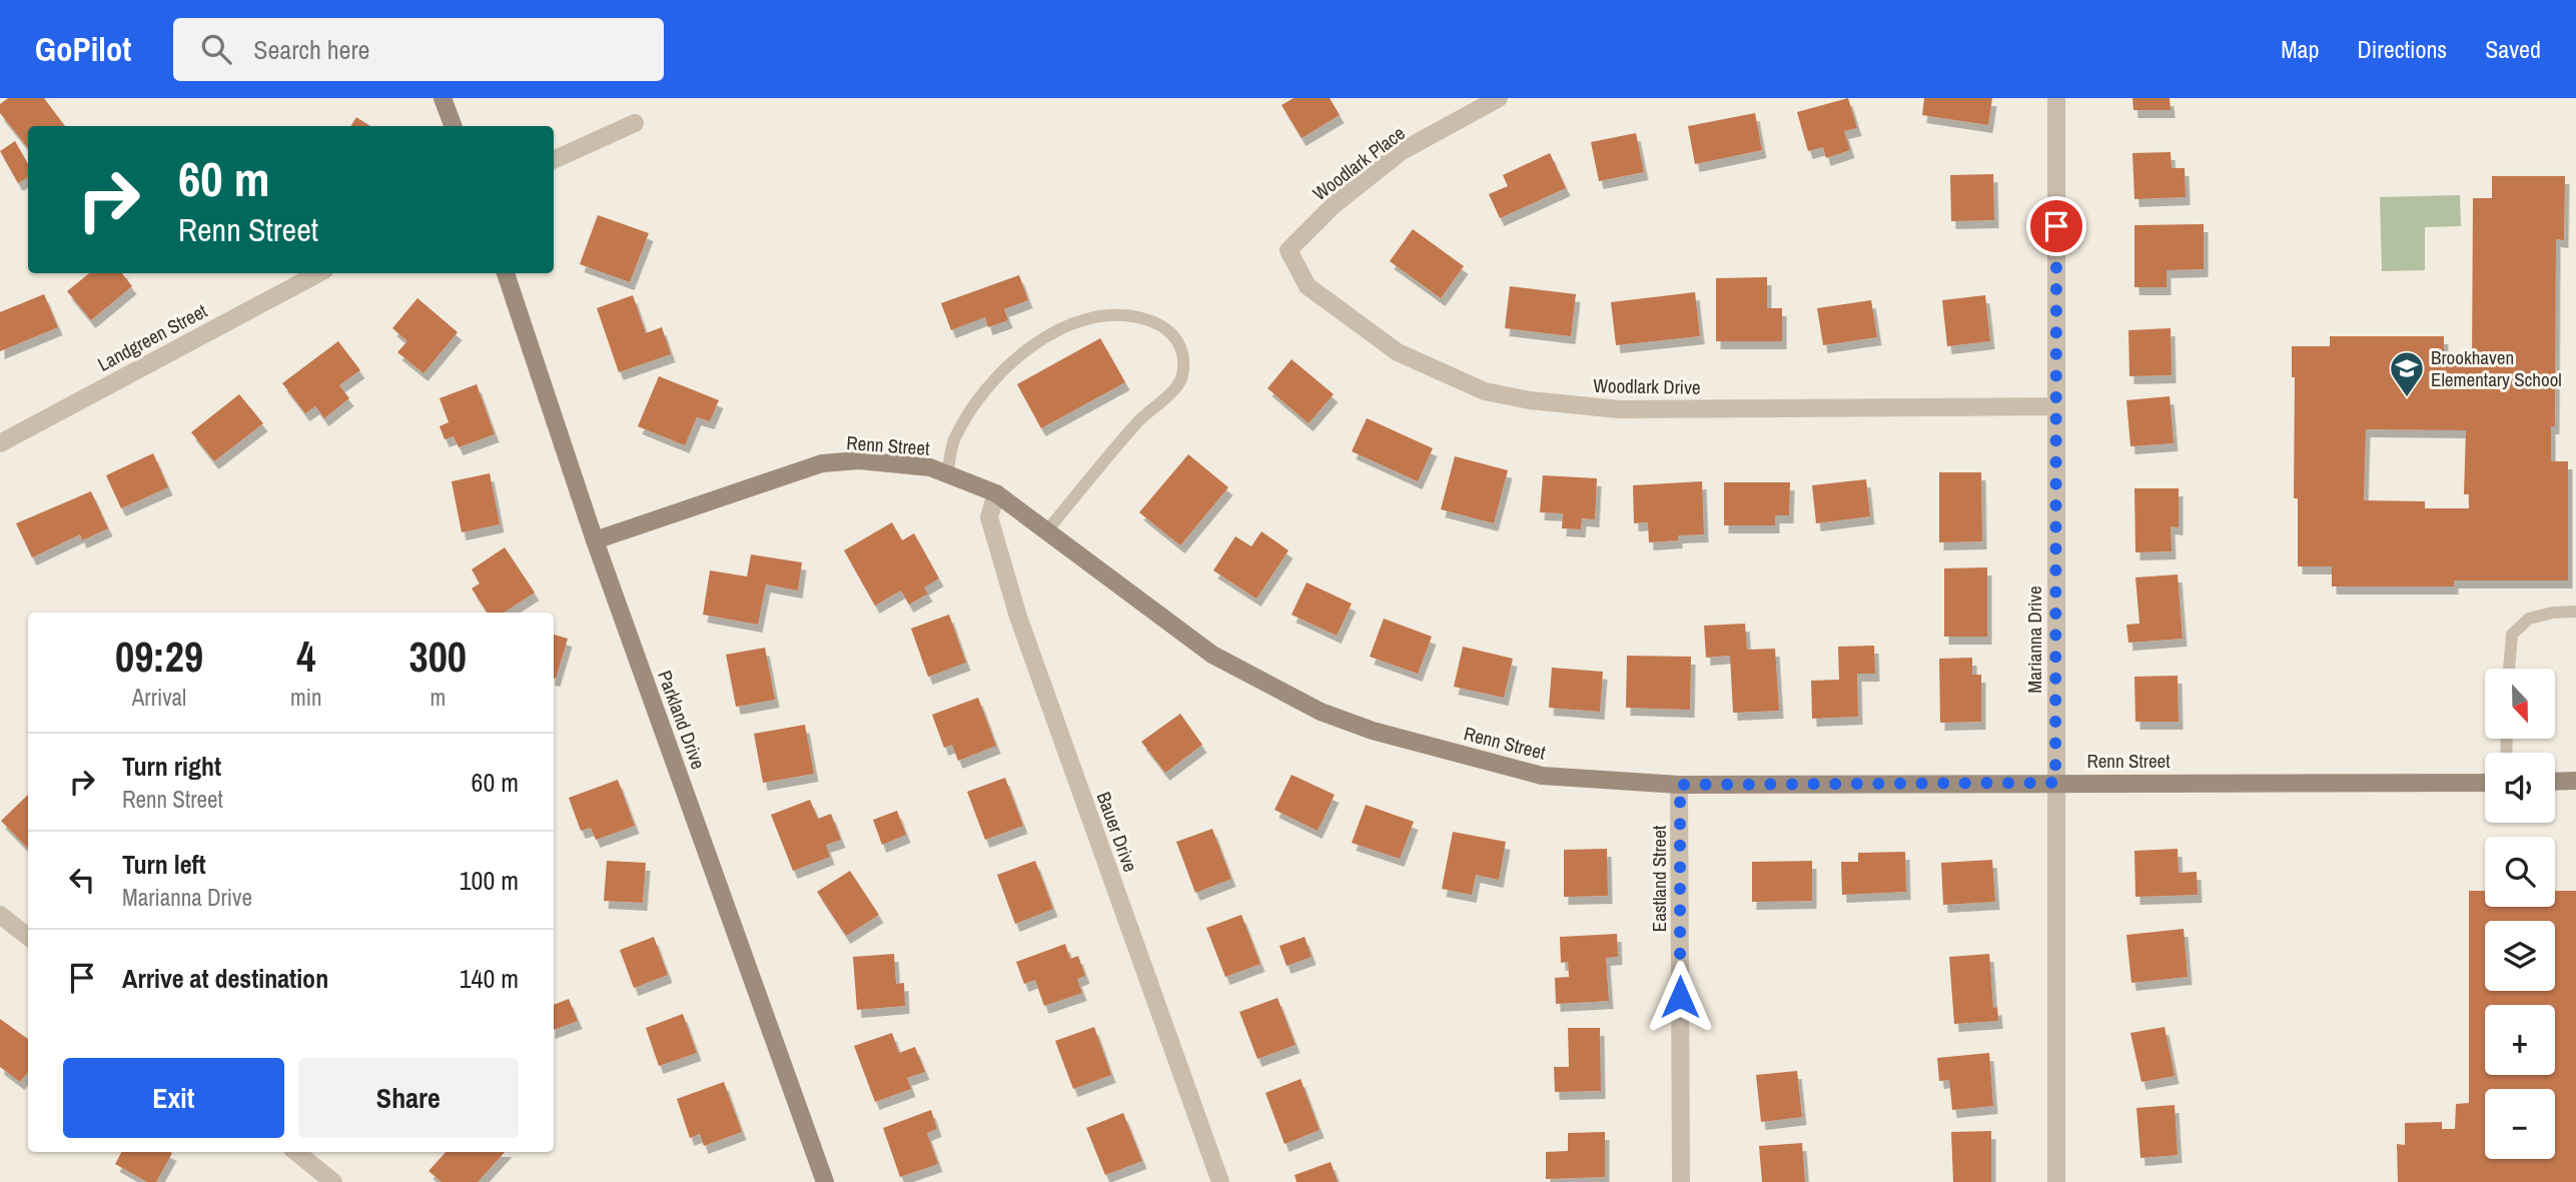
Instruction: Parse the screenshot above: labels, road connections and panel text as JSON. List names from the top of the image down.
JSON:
{
  "streets": {
    "street": [
      "Woodlark Place",
      "Landgreen Street",
      "Woodlark Drive",
      "Renn Street",
      "Marianna Drive",
      "Parkland Drive",
      "Bauer Drive",
      "Eastland Street"
    ]
  },
  "crossings": [
    ["Woodlark Place", "Woodlark Drive"],
    ["Woodlark Drive", "Marianna Drive"],
    ["Renn Street", "Marianna Drive"],
    ["Renn Street", "Parkland Drive"],
    ["Renn Street", "Bauer Drive"],
    ["Renn Street", "Eastland Street"]
  ],
  "places": {
    "school or university": ["Brookhaven Elementary School"]
  },
  "north": "bottom",
  "page": {
    "header": "GoPilot",
    "search": "Search here",
    "nav": ["Map", "Directions", "Saved"],
    "turn": ["60 m", "Renn Street"],
    "eta": [
      "09:29",
      "Arrival",
      "4",
      "min",
      "300",
      "m"
    ],
    "map_buttons": ["+", "−"],
    "list": [
      {
        "name": "Turn right",
        "note": "Renn Street",
        "value": "60 m"
      },
      {
        "name": "Turn left",
        "note": "Marianna Drive",
        "value": "100 m"
      },
      {
        "name": "Arrive at destination",
        "value": "140 m"
      }
    ],
    "buttons": ["Exit", "Share"]
  }
}
